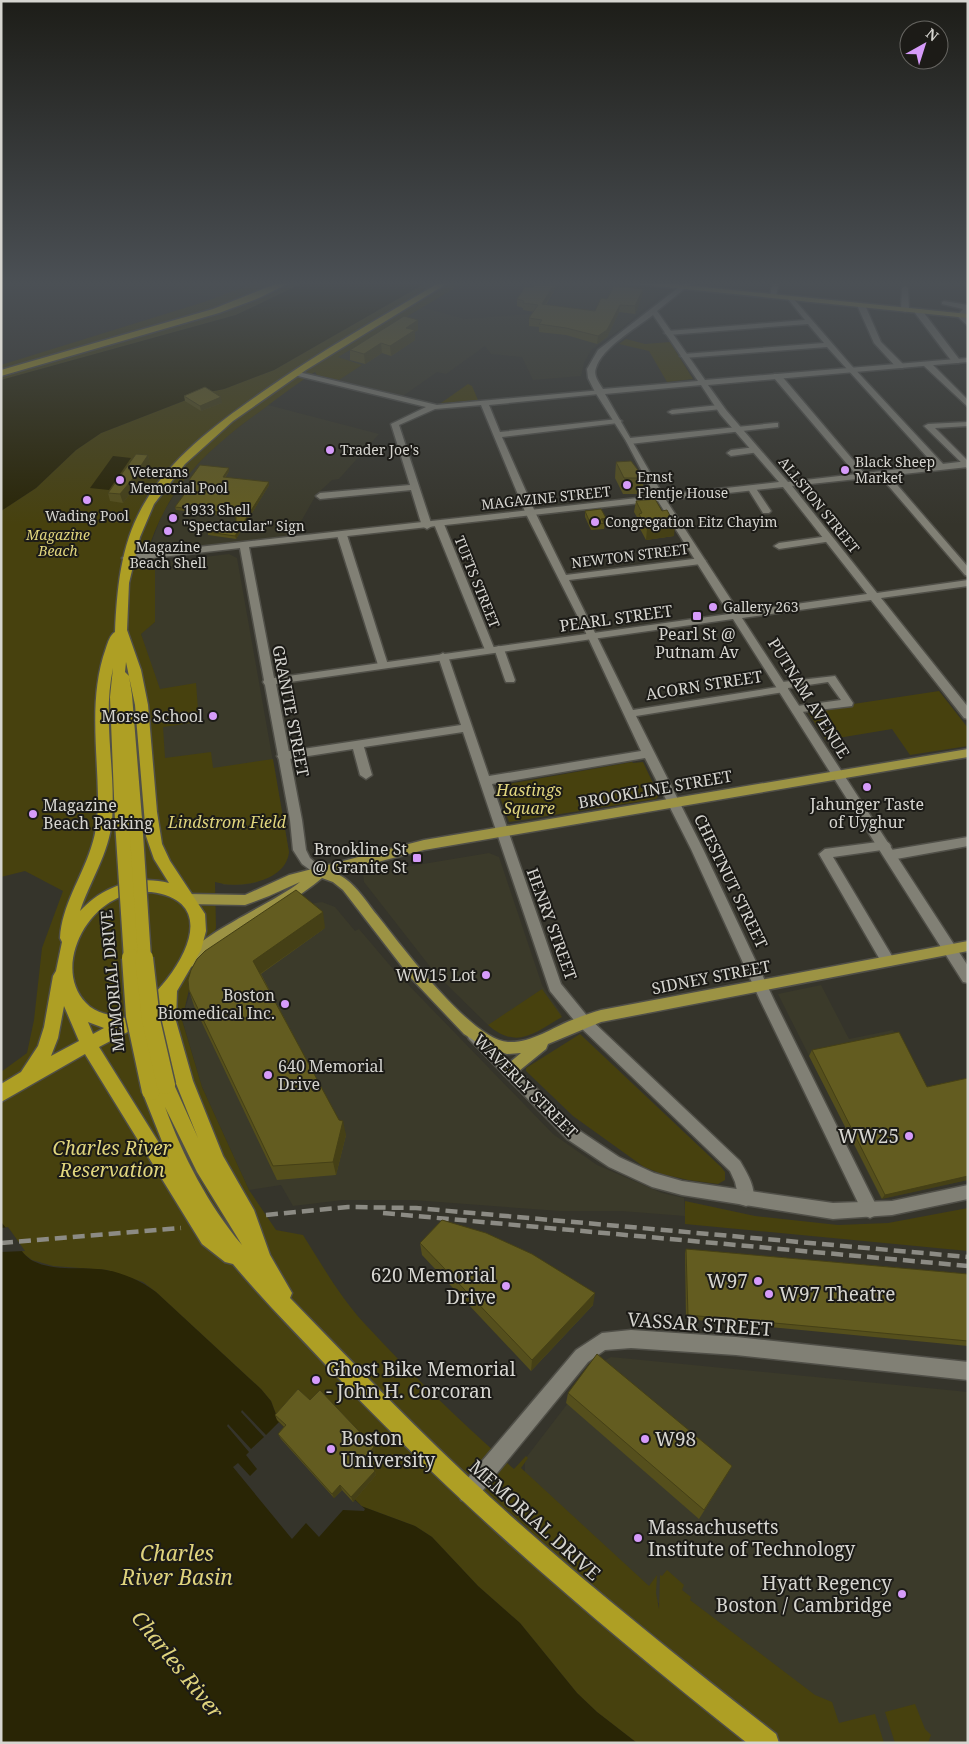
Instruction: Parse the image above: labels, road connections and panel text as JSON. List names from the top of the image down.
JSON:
{
  "streets": {
    "highway": ["MEMORIAL DRIVE"],
    "main road": ["BROOKLINE STREET", "SIDNEY STREET", "WAVERLY STREET"],
    "street": [
      "MAGAZINE STREET",
      "ALLSTON STREET",
      "NEWTON STREET",
      "TUFTS STREET",
      "PEARL STREET",
      "ACORN STREET",
      "PUTNAM AVENUE",
      "GRANITE STREET",
      "CHESTNUT STREET",
      "HENRY STREET",
      "VASSAR STREET"
    ]
  },
  "crossings": [
    ["MAGAZINE STREET", "ALLSTON STREET"],
    ["MAGAZINE STREET", "TUFTS STREET"],
    ["MAGAZINE STREET", "PUTNAM AVENUE"],
    ["MAGAZINE STREET", "GRANITE STREET"],
    ["MAGAZINE STREET", "CHESTNUT STREET"],
    ["MAGAZINE STREET", "MEMORIAL DRIVE"],
    ["ALLSTON STREET", "PEARL STREET"],
    ["NEWTON STREET", "PUTNAM AVENUE"],
    ["NEWTON STREET", "CHESTNUT STREET"],
    ["TUFTS STREET", "PEARL STREET"],
    ["PEARL STREET", "PUTNAM AVENUE"],
    ["PEARL STREET", "GRANITE STREET"],
    ["PEARL STREET", "CHESTNUT STREET"],
    ["PEARL STREET", "HENRY STREET"],
    ["ACORN STREET", "PUTNAM AVENUE"],
    ["ACORN STREET", "CHESTNUT STREET"],
    ["PUTNAM AVENUE", "BROOKLINE STREET"],
    ["PUTNAM AVENUE", "SIDNEY STREET"],
    ["GRANITE STREET", "BROOKLINE STREET"],
    ["GRANITE STREET", "WAVERLY STREET"],
    ["BROOKLINE STREET", "CHESTNUT STREET"],
    ["BROOKLINE STREET", "HENRY STREET"],
    ["BROOKLINE STREET", "WAVERLY STREET"],
    ["CHESTNUT STREET", "SIDNEY STREET"],
    ["CHESTNUT STREET", "WAVERLY STREET"],
    ["HENRY STREET", "SIDNEY STREET"],
    ["HENRY STREET", "WAVERLY STREET"],
    ["SIDNEY STREET", "WAVERLY STREET"],
    ["MEMORIAL DRIVE", "VASSAR STREET"]
  ],
  "water": ["Charles River Basin", "Charles River"],
  "parks": [
    "Magazine Beach",
    "Hastings Square",
    "Lindstrom Field",
    "Charles River Reservation"
  ],
  "places": {
    "other": [
      "Trader Joe's",
      "Black Sheep Market",
      "Veterans Memorial Pool",
      "Ernst Flentje House",
      "Wading Pool",
      "1933 Shell \"Spectacular\" Sign",
      "Congregation Eitz Chayim",
      "Magazine Beach Shell",
      "Gallery 263",
      "Morse School",
      "Jahunger Taste of Uyghur",
      "Magazine Beach Parking",
      "WW15 Lot",
      "Boston Biomedical Inc.",
      "640 Memorial Drive",
      "WW25",
      "W97",
      "620 Memorial Drive",
      "W97 Theatre",
      "Ghost Bike Memorial - John H. Corcoran",
      "W98",
      "Boston University",
      "Massachusetts Institute of Technology",
      "Hyatt Regency Boston / Cambridge"
    ],
    "transit": ["Pearl St @ Putnam Av", "Brookline St @ Granite St"]
  },
  "north": "top right"
}
